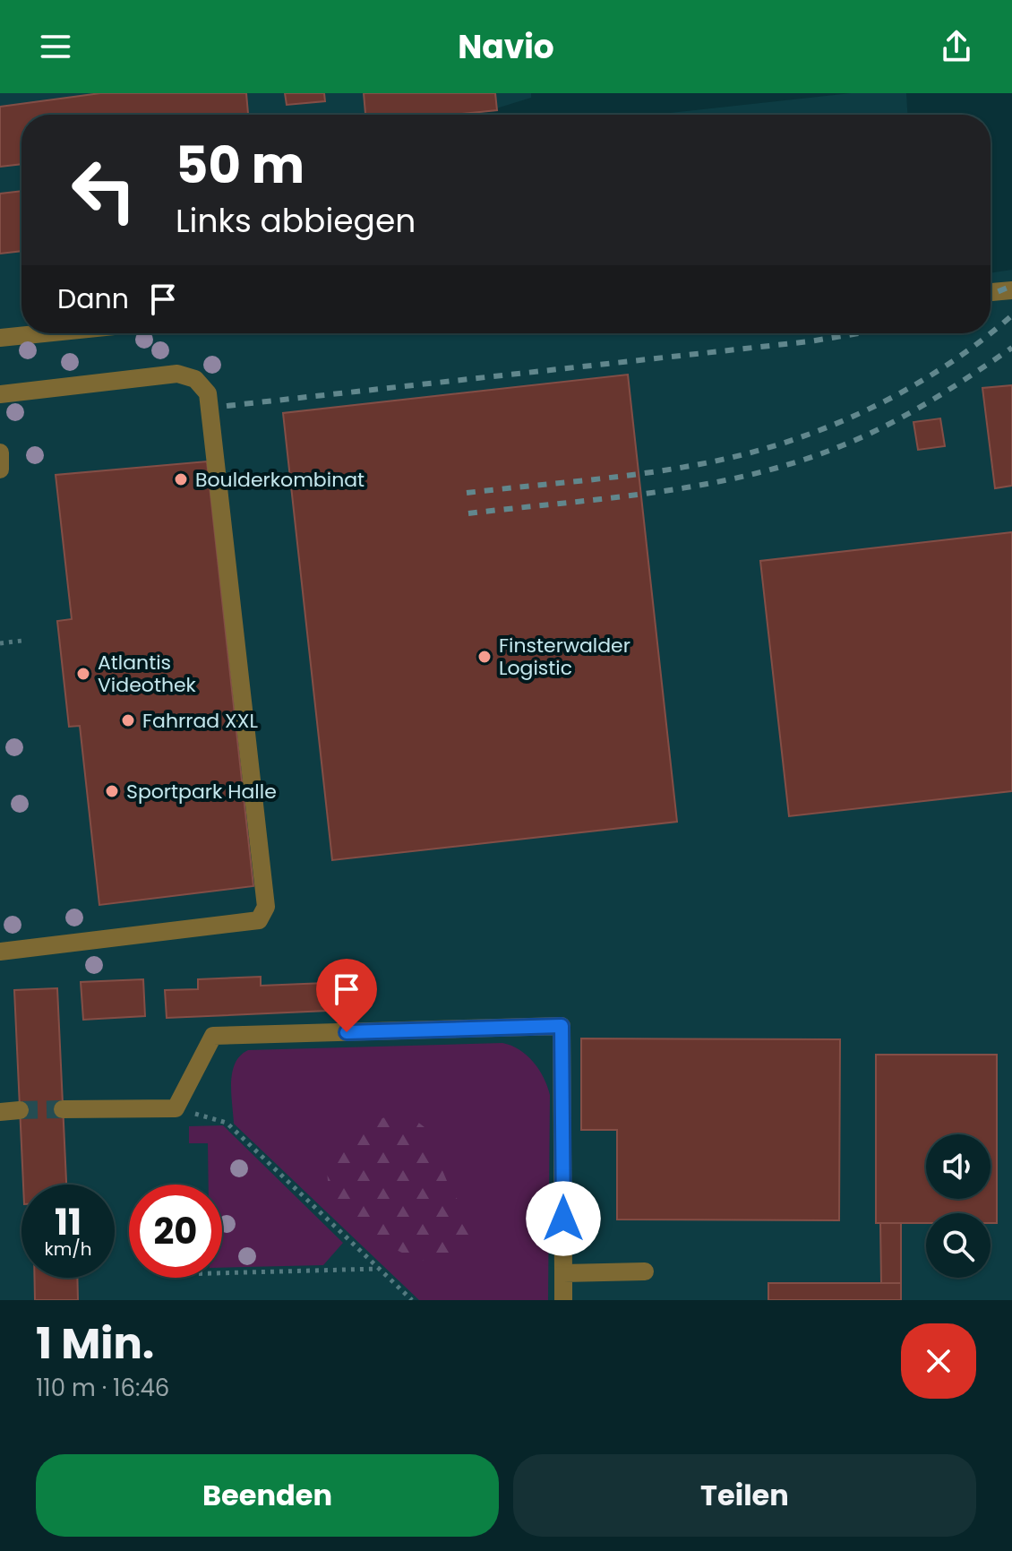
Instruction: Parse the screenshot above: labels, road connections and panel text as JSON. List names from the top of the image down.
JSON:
{
  "places": [
    "Boulderkombinat",
    "Finsterwalder Logistic",
    "Atlantis Videothek",
    "Fahrrad XXL",
    "Sportpark Halle"
  ],
  "page": {
    "header": "Navio",
    "turn": ["50 m", "Links abbiegen"],
    "then": "Dann",
    "speed": "11 km/h",
    "limit": "20",
    "heading": ["1 Min.", "110 m · 16:46"],
    "buttons": ["Beenden", "Teilen"]
  }
}
